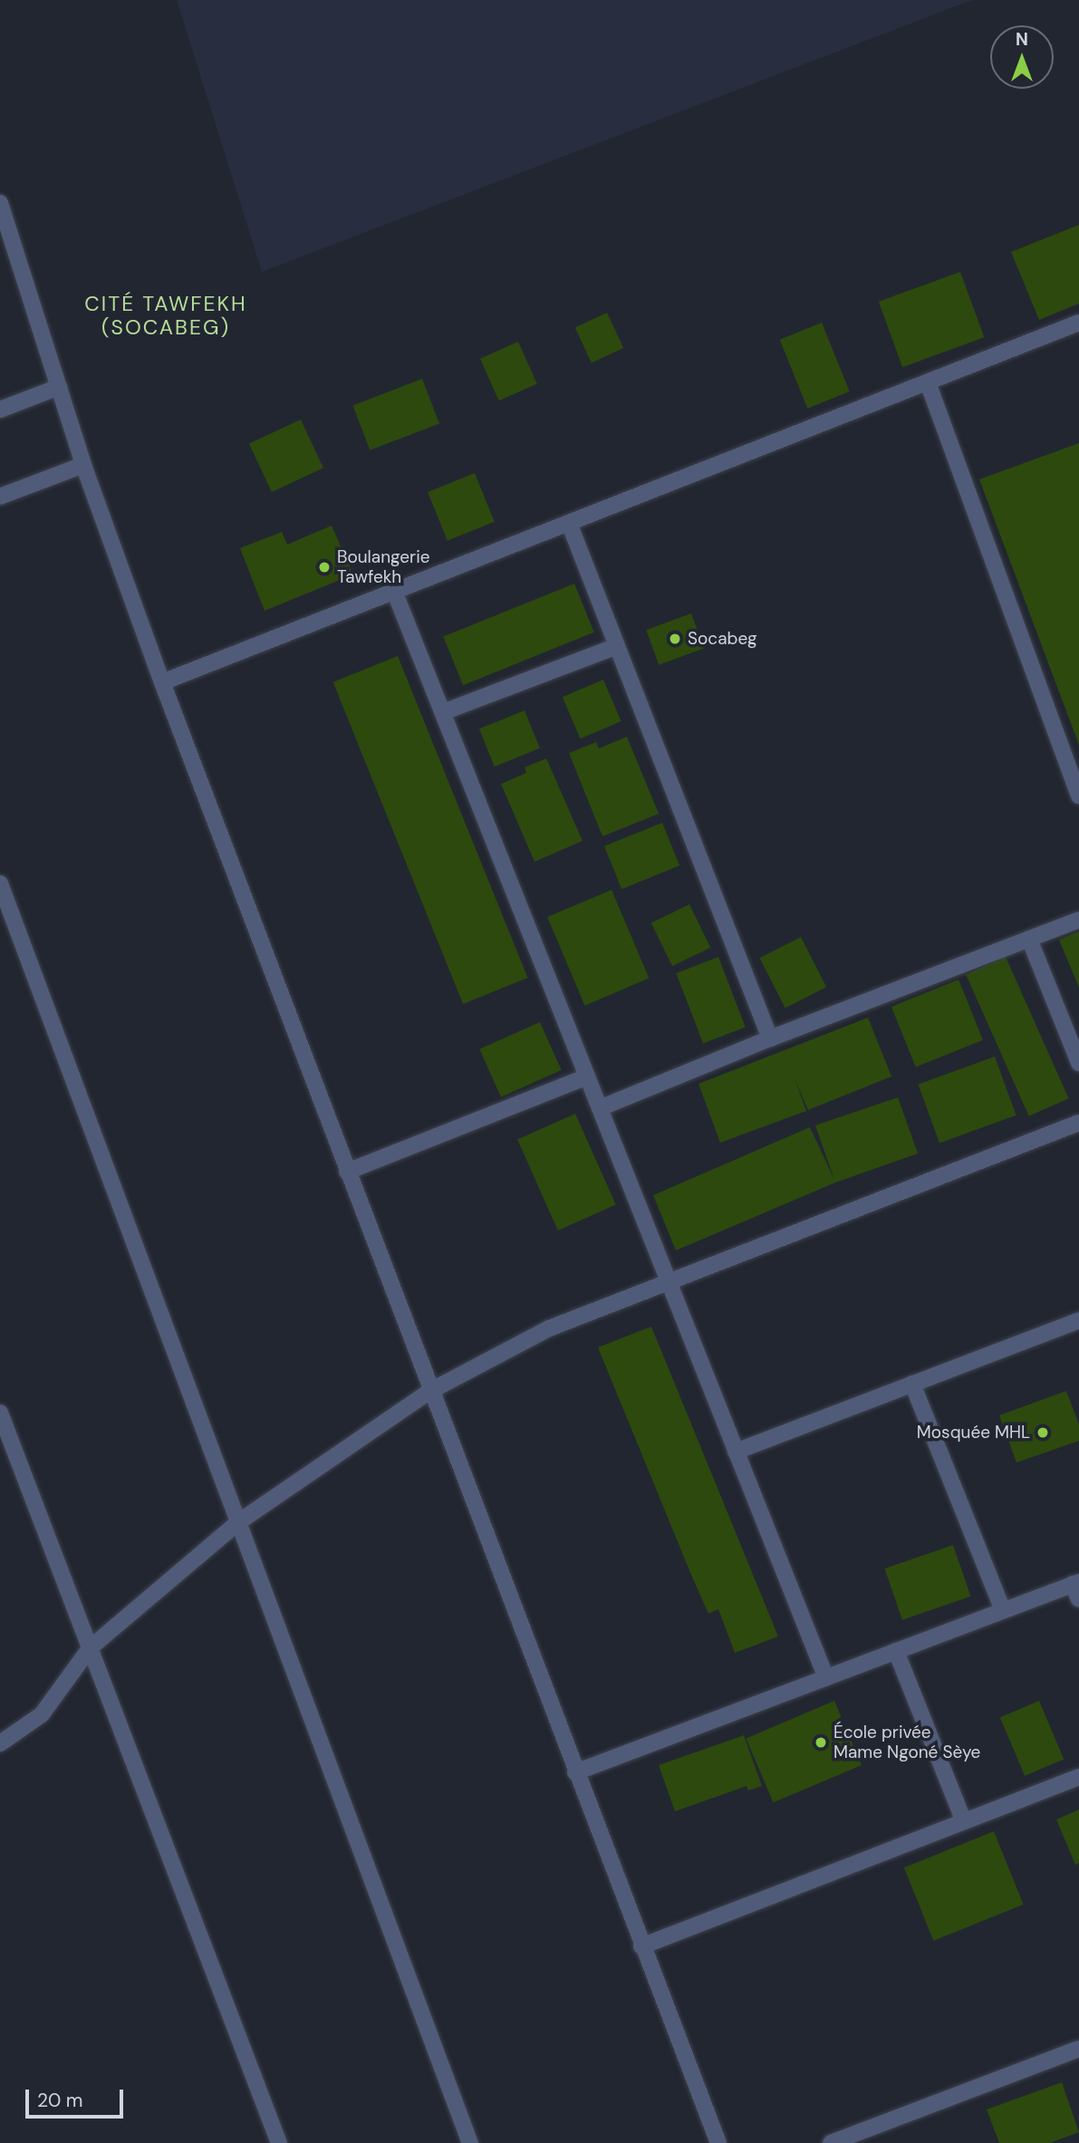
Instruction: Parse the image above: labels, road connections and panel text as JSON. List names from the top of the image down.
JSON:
{
  "districts": ["CITÉ TAWFEKH (SOCABEG)"],
  "places": [
    "Boulangerie Tawfekh",
    "Socabeg",
    "Mosquée MHL",
    "École privée Mame Ngoné Sèye"
  ],
  "scale_bar": "20 m",
  "north": "top"
}
